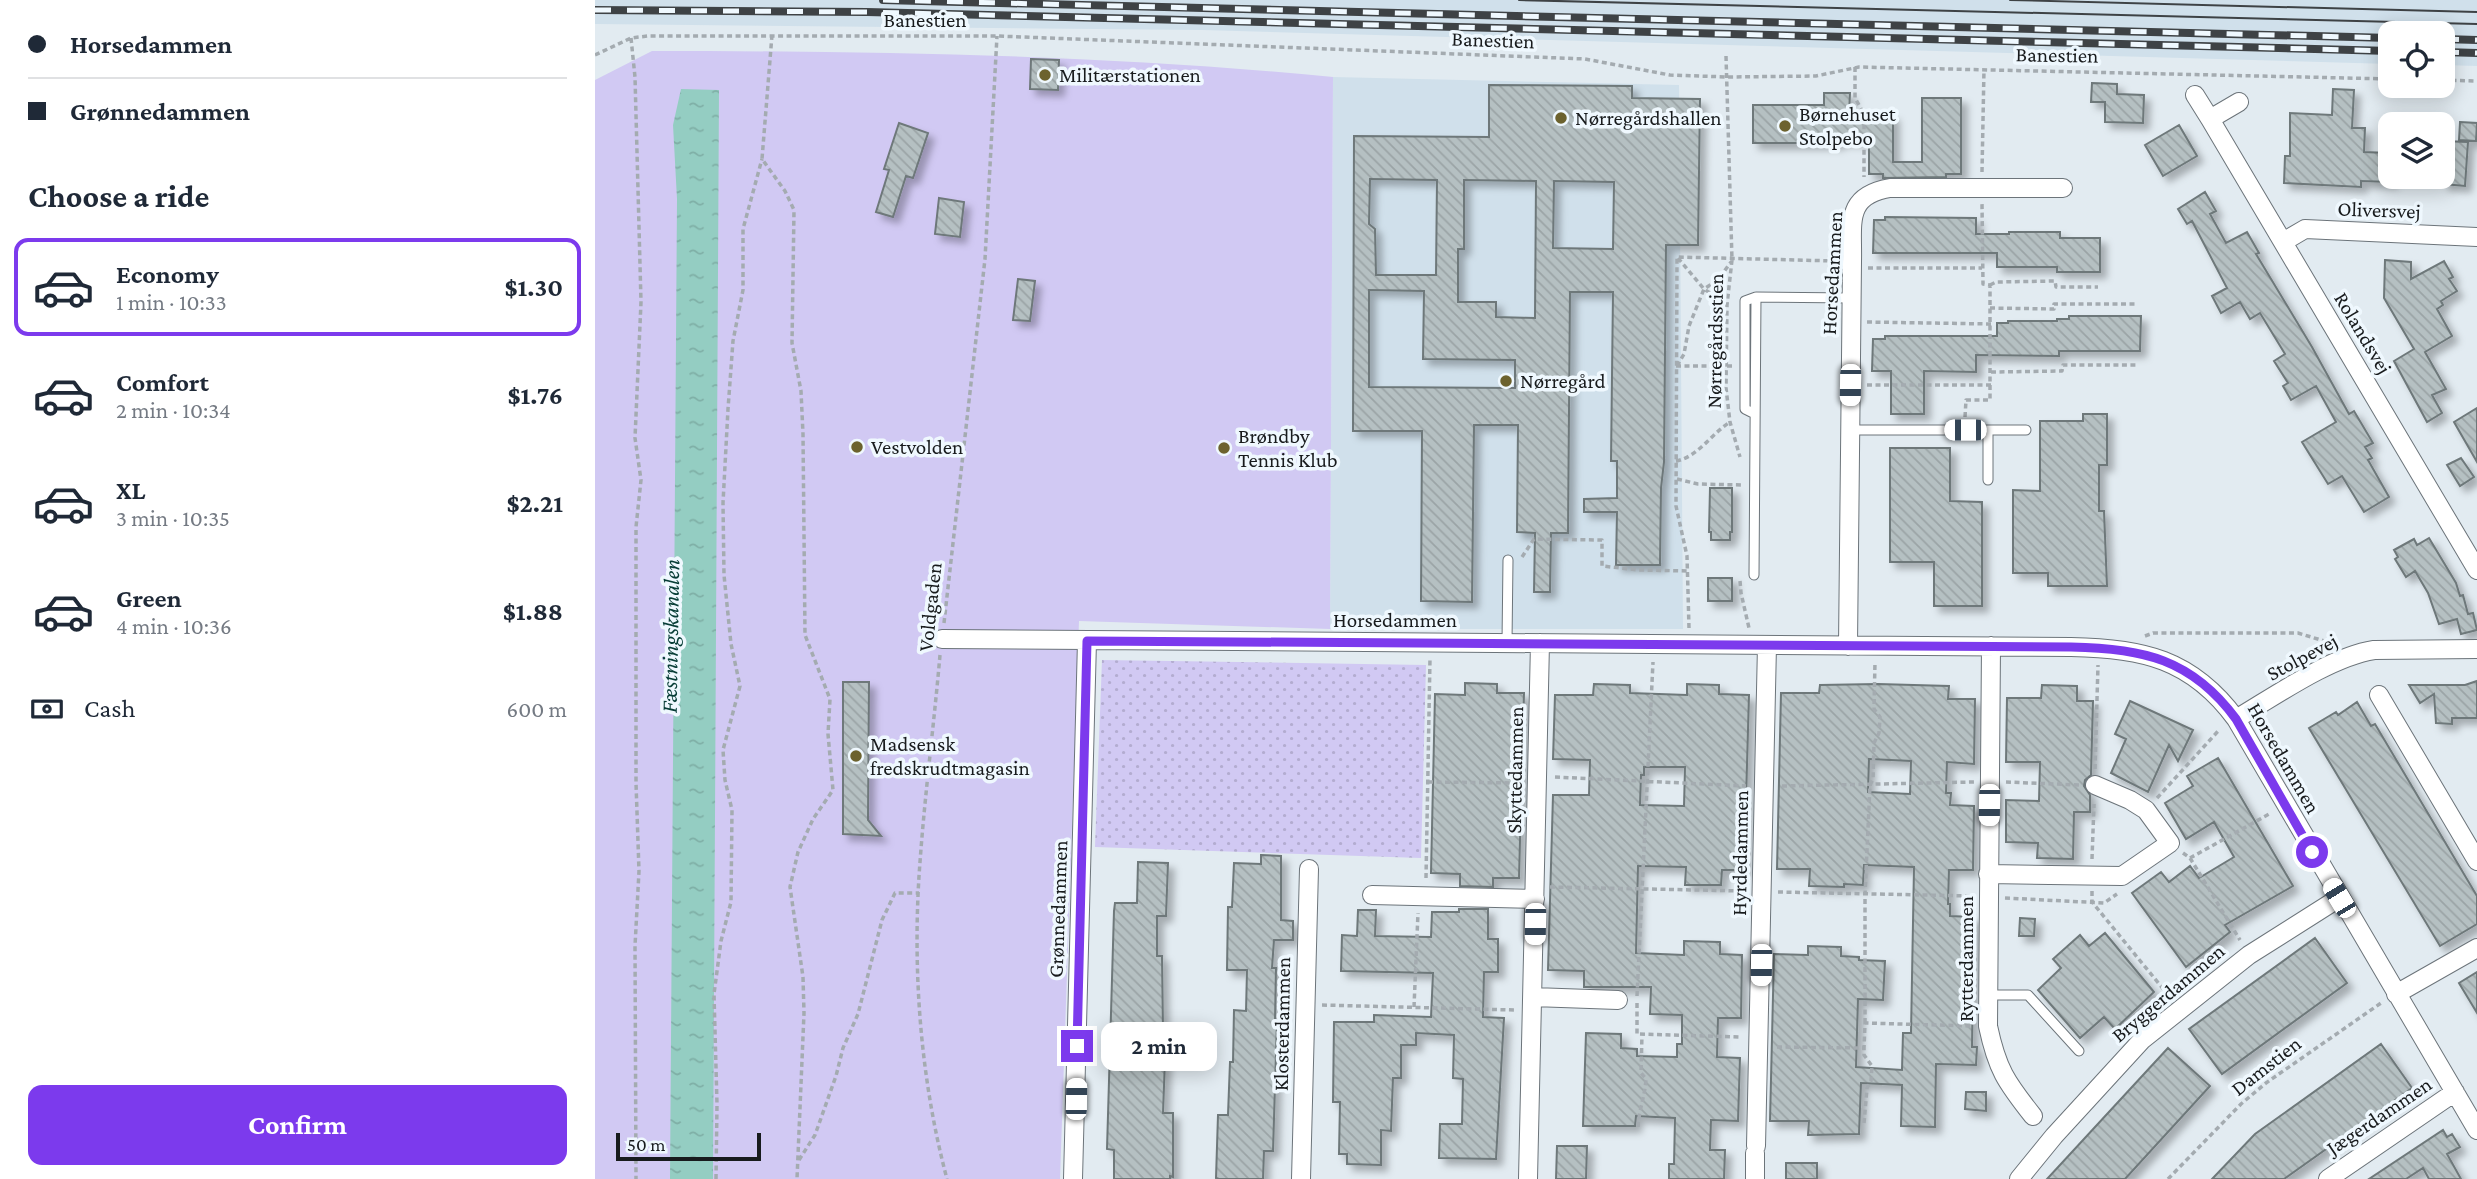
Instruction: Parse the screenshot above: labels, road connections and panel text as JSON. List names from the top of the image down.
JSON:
{
  "streets": {
    "street": [
      "Oliversvej",
      "Horsedammen",
      "Rolandsvej",
      "Stolpevej",
      "Skyttedammen",
      "Hyrdedammen",
      "Grønnedammen",
      "Rytterdammen",
      "Bryggerdammen",
      "Klosterdammen",
      "Jægerdammen"
    ],
    "path": [
      "Banestien",
      "Nørregårdsstien",
      "Voldgaden",
      "Damstien"
    ]
  },
  "crossings": [
    ["Banestien", "Nørregårdsstien"],
    ["Banestien", "Voldgaden"],
    ["Oliversvej", "Rolandsvej"],
    ["Horsedammen", "Voldgaden"],
    ["Horsedammen", "Stolpevej"],
    ["Horsedammen", "Skyttedammen"],
    ["Horsedammen", "Hyrdedammen"],
    ["Horsedammen", "Grønnedammen"],
    ["Horsedammen", "Rytterdammen"],
    ["Horsedammen", "Bryggerdammen"],
    ["Horsedammen", "Damstien"],
    ["Horsedammen", "Jægerdammen"]
  ],
  "water": ["Fæstningskanalen"],
  "places": [
    "Militærstationen",
    "Nørregårdshallen",
    "Børnehuset Stolpebo",
    "Nørregård",
    "Vestvolden",
    "Brøndby Tennis Klub",
    "Madsensk fredskrudtmagasin"
  ],
  "scale_bar": "50 m",
  "page": {
    "banner": ["Horsedammen", "Grønnedammen"],
    "heading": "Choose a ride",
    "list": [
      {
        "name": "Economy",
        "note": "1 min · 10:33",
        "value": "$1.30"
      },
      {
        "name": "Comfort",
        "note": "2 min · 10:34",
        "value": "$1.76"
      },
      {
        "name": "XL",
        "note": "3 min · 10:35",
        "value": "$2.21"
      },
      {
        "name": "Green",
        "note": "4 min · 10:36",
        "value": "$1.88"
      }
    ],
    "pay": ["Cash", "600 m"],
    "bubble": "2 min",
    "buttons": "Confirm",
    "scale": "50 m"
  }
}
